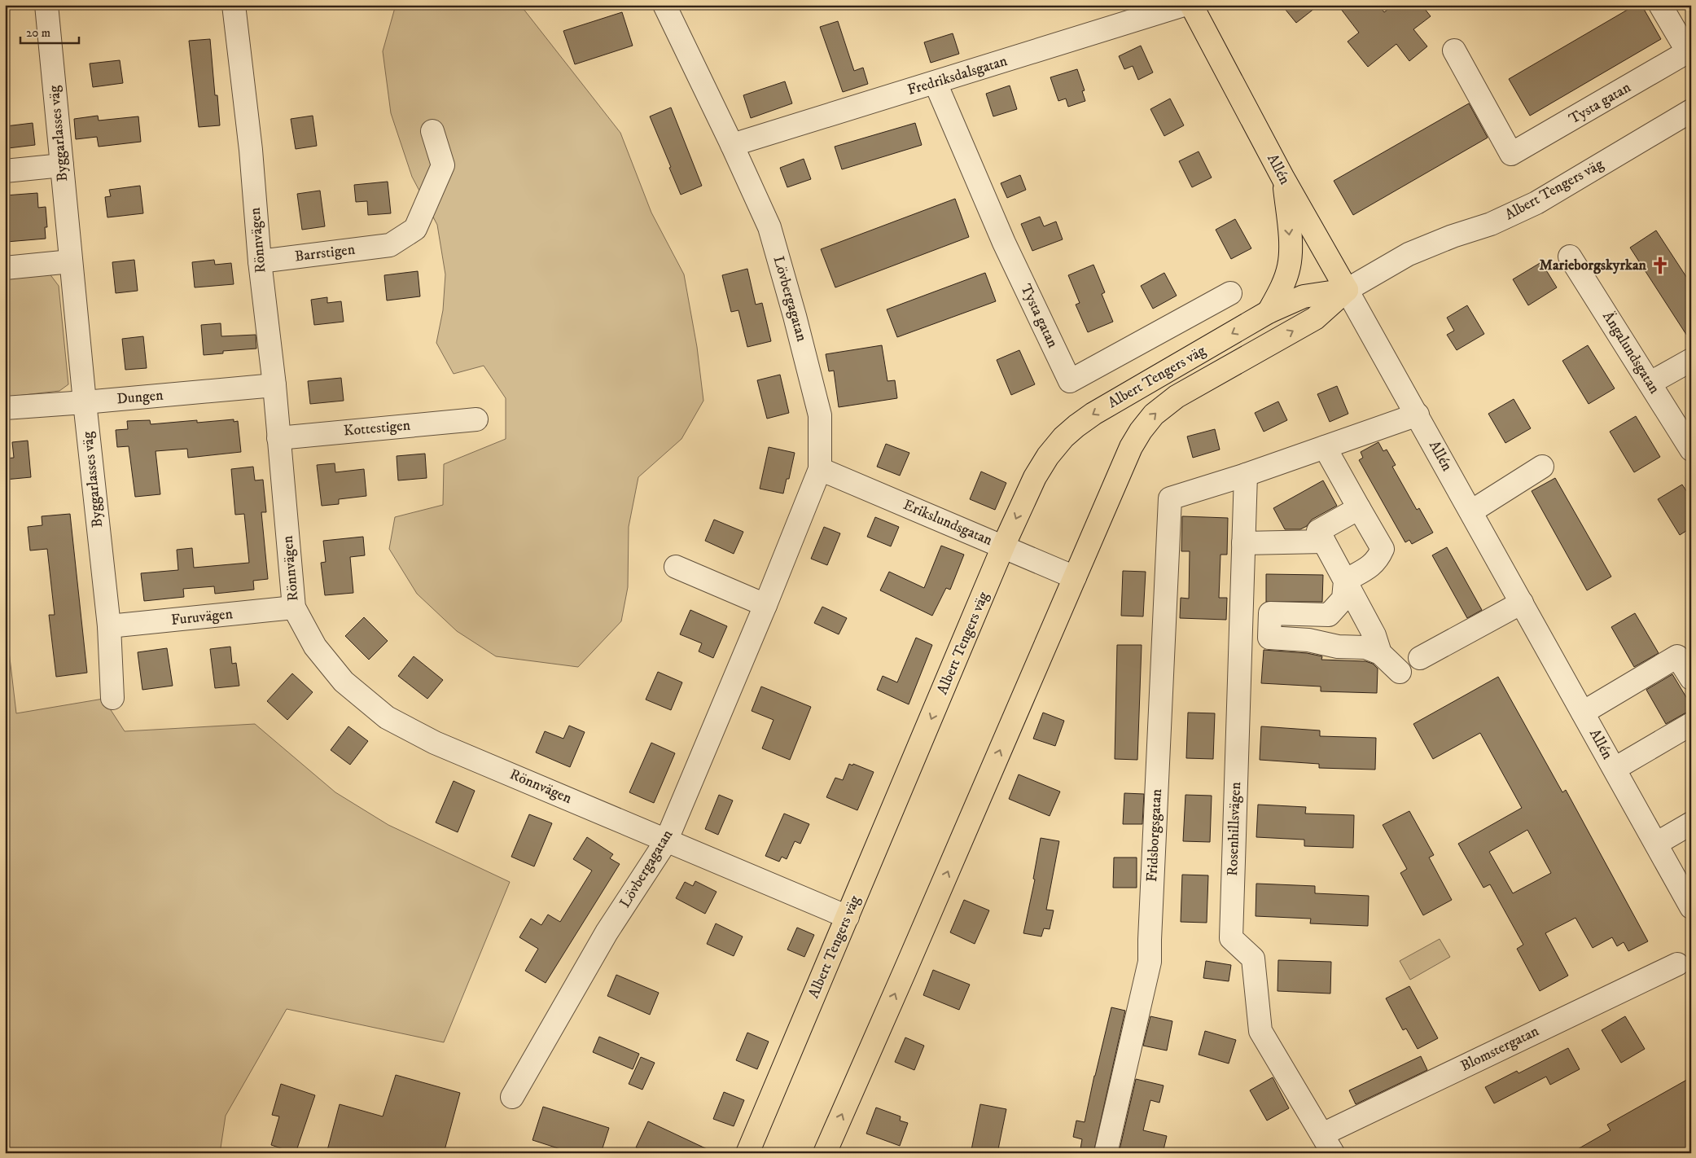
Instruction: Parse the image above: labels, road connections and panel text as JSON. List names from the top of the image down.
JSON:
{
  "streets": {
    "main road": ["Allén", "Albert Tengers väg"],
    "street": [
      "Fredriksdalsgatan",
      "Tysta gatan",
      "Byggarlasses väg",
      "Rönnvägen",
      "Barrstigen",
      "Lövbergagatan",
      "Ängalundsgatan",
      "Dungen",
      "Kottestigen",
      "Erikslundsgatan",
      "Furuvägen",
      "Rosenhillsvägen",
      "Fridsborgsgatan",
      "Blomstergatan"
    ]
  },
  "crossings": [
    ["Fredriksdalsgatan", "Tysta gatan"],
    ["Fredriksdalsgatan", "Lövbergagatan"],
    ["Byggarlasses väg", "Dungen"],
    ["Byggarlasses väg", "Furuvägen"],
    ["Allén", "Albert Tengers väg"],
    ["Albert Tengers väg", "Rönnvägen"],
    ["Albert Tengers väg", "Erikslundsgatan"],
    ["Rönnvägen", "Barrstigen"],
    ["Rönnvägen", "Lövbergagatan"],
    ["Rönnvägen", "Dungen"],
    ["Rönnvägen", "Kottestigen"],
    ["Rönnvägen", "Furuvägen"],
    ["Lövbergagatan", "Erikslundsgatan"],
    ["Rosenhillsvägen", "Fridsborgsgatan"],
    ["Rosenhillsvägen", "Blomstergatan"]
  ],
  "places": {
    "church": ["Marieborgskyrkan"]
  },
  "scale_bar": "20 m"
}
